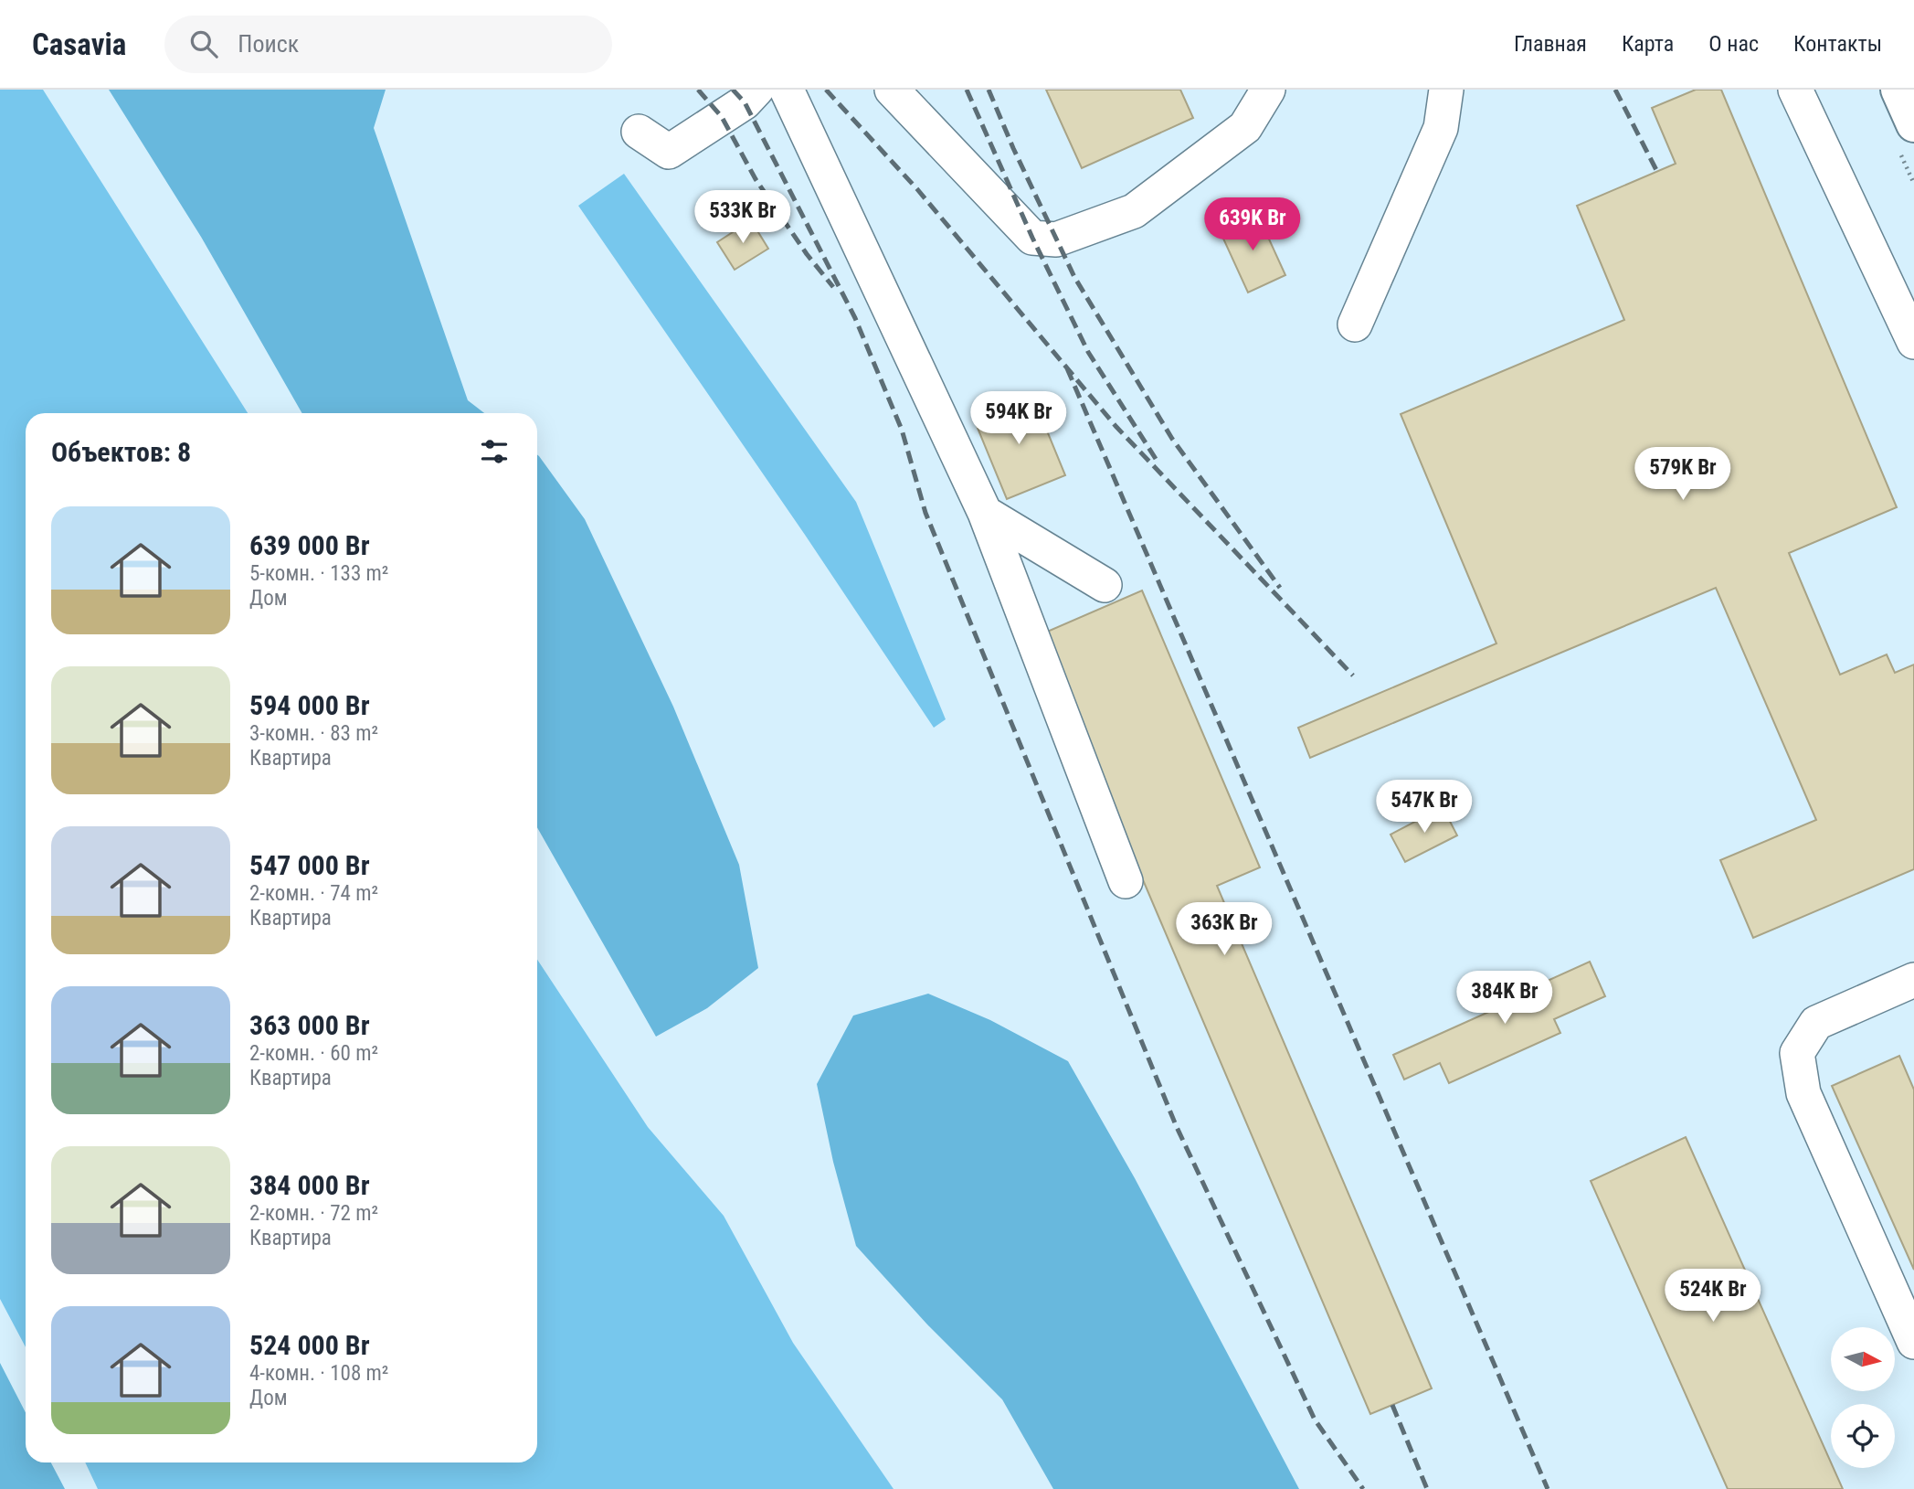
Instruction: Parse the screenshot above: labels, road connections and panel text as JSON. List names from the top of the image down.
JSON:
{
  "north": "right",
  "page": {
    "header": "Casavia",
    "search": "Поиск",
    "nav": [
      "Главная",
      "Карта",
      "О нас",
      "Контакты"
    ],
    "price": [
      "533K Br",
      "639K Br",
      "594K Br",
      "579K Br",
      "547K Br",
      "363K Br",
      "384K Br",
      "524K Br"
    ],
    "heading": "Объектов: 8",
    "list": [
      {
        "name": "639 000 Br",
        "note": "5-комн. · 133 m² · Дом"
      },
      {
        "name": "594 000 Br",
        "note": "3-комн. · 83 m² · Квартира"
      },
      {
        "name": "547 000 Br",
        "note": "2-комн. · 74 m² · Квартира"
      },
      {
        "name": "363 000 Br",
        "note": "2-комн. · 60 m² · Квартира"
      },
      {
        "name": "384 000 Br",
        "note": "2-комн. · 72 m² · Квартира"
      },
      {
        "name": "524 000 Br",
        "note": "4-комн. · 108 m² · Дом"
      }
    ]
  }
}
